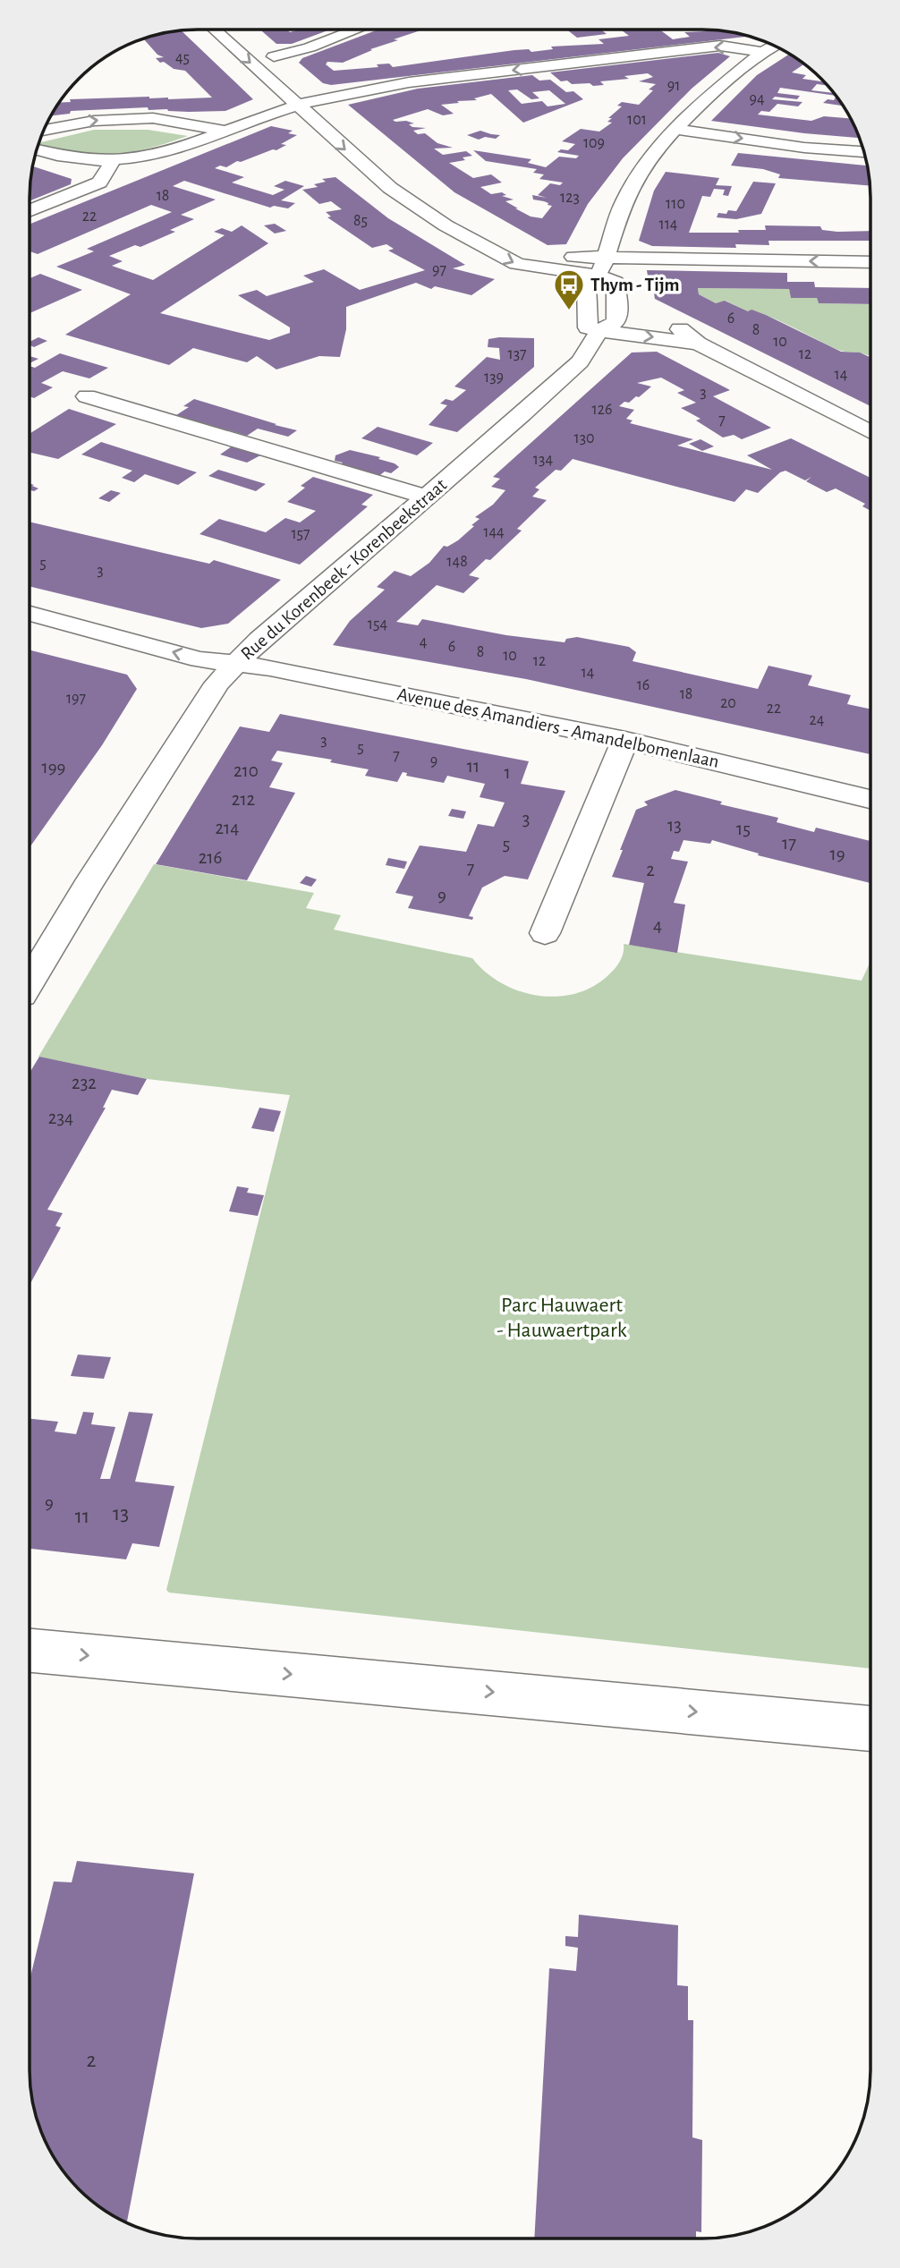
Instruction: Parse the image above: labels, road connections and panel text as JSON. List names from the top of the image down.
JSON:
{
  "streets": {
    "street": ["Rue du Korenbeek - Korenbeekstraat", "Avenue des Amandiers - Amandelbomenlaan"]
  },
  "crossings": [
    ["Rue du Korenbeek - Korenbeekstraat", "Avenue des Amandiers - Amandelbomenlaan"]
  ],
  "parks": ["Parc Hauwaert - Hauwaertpark"],
  "places": {
    "bus stop": ["Thym - Tijm"]
  },
  "house_numbers": [
    "45",
    "91",
    "94",
    "101",
    "109",
    "18",
    "123",
    "110",
    "22",
    "85",
    "114",
    "97",
    "6",
    "8",
    "10",
    "137",
    "12",
    "14",
    "139",
    "3",
    "126",
    "7",
    "130",
    "134",
    "144",
    "157",
    "148",
    "5",
    "3",
    "154",
    "4",
    "6",
    "8",
    "10",
    "12",
    "14",
    "16",
    "18",
    "197",
    "20",
    "22",
    "24",
    "3",
    "5",
    "7",
    "9",
    "11",
    "199",
    "210",
    "1",
    "212",
    "3",
    "13",
    "214",
    "15",
    "17",
    "5",
    "19",
    "216",
    "7",
    "2",
    "9",
    "4",
    "232",
    "234",
    "9",
    "13",
    "11",
    "2"
  ]
}
